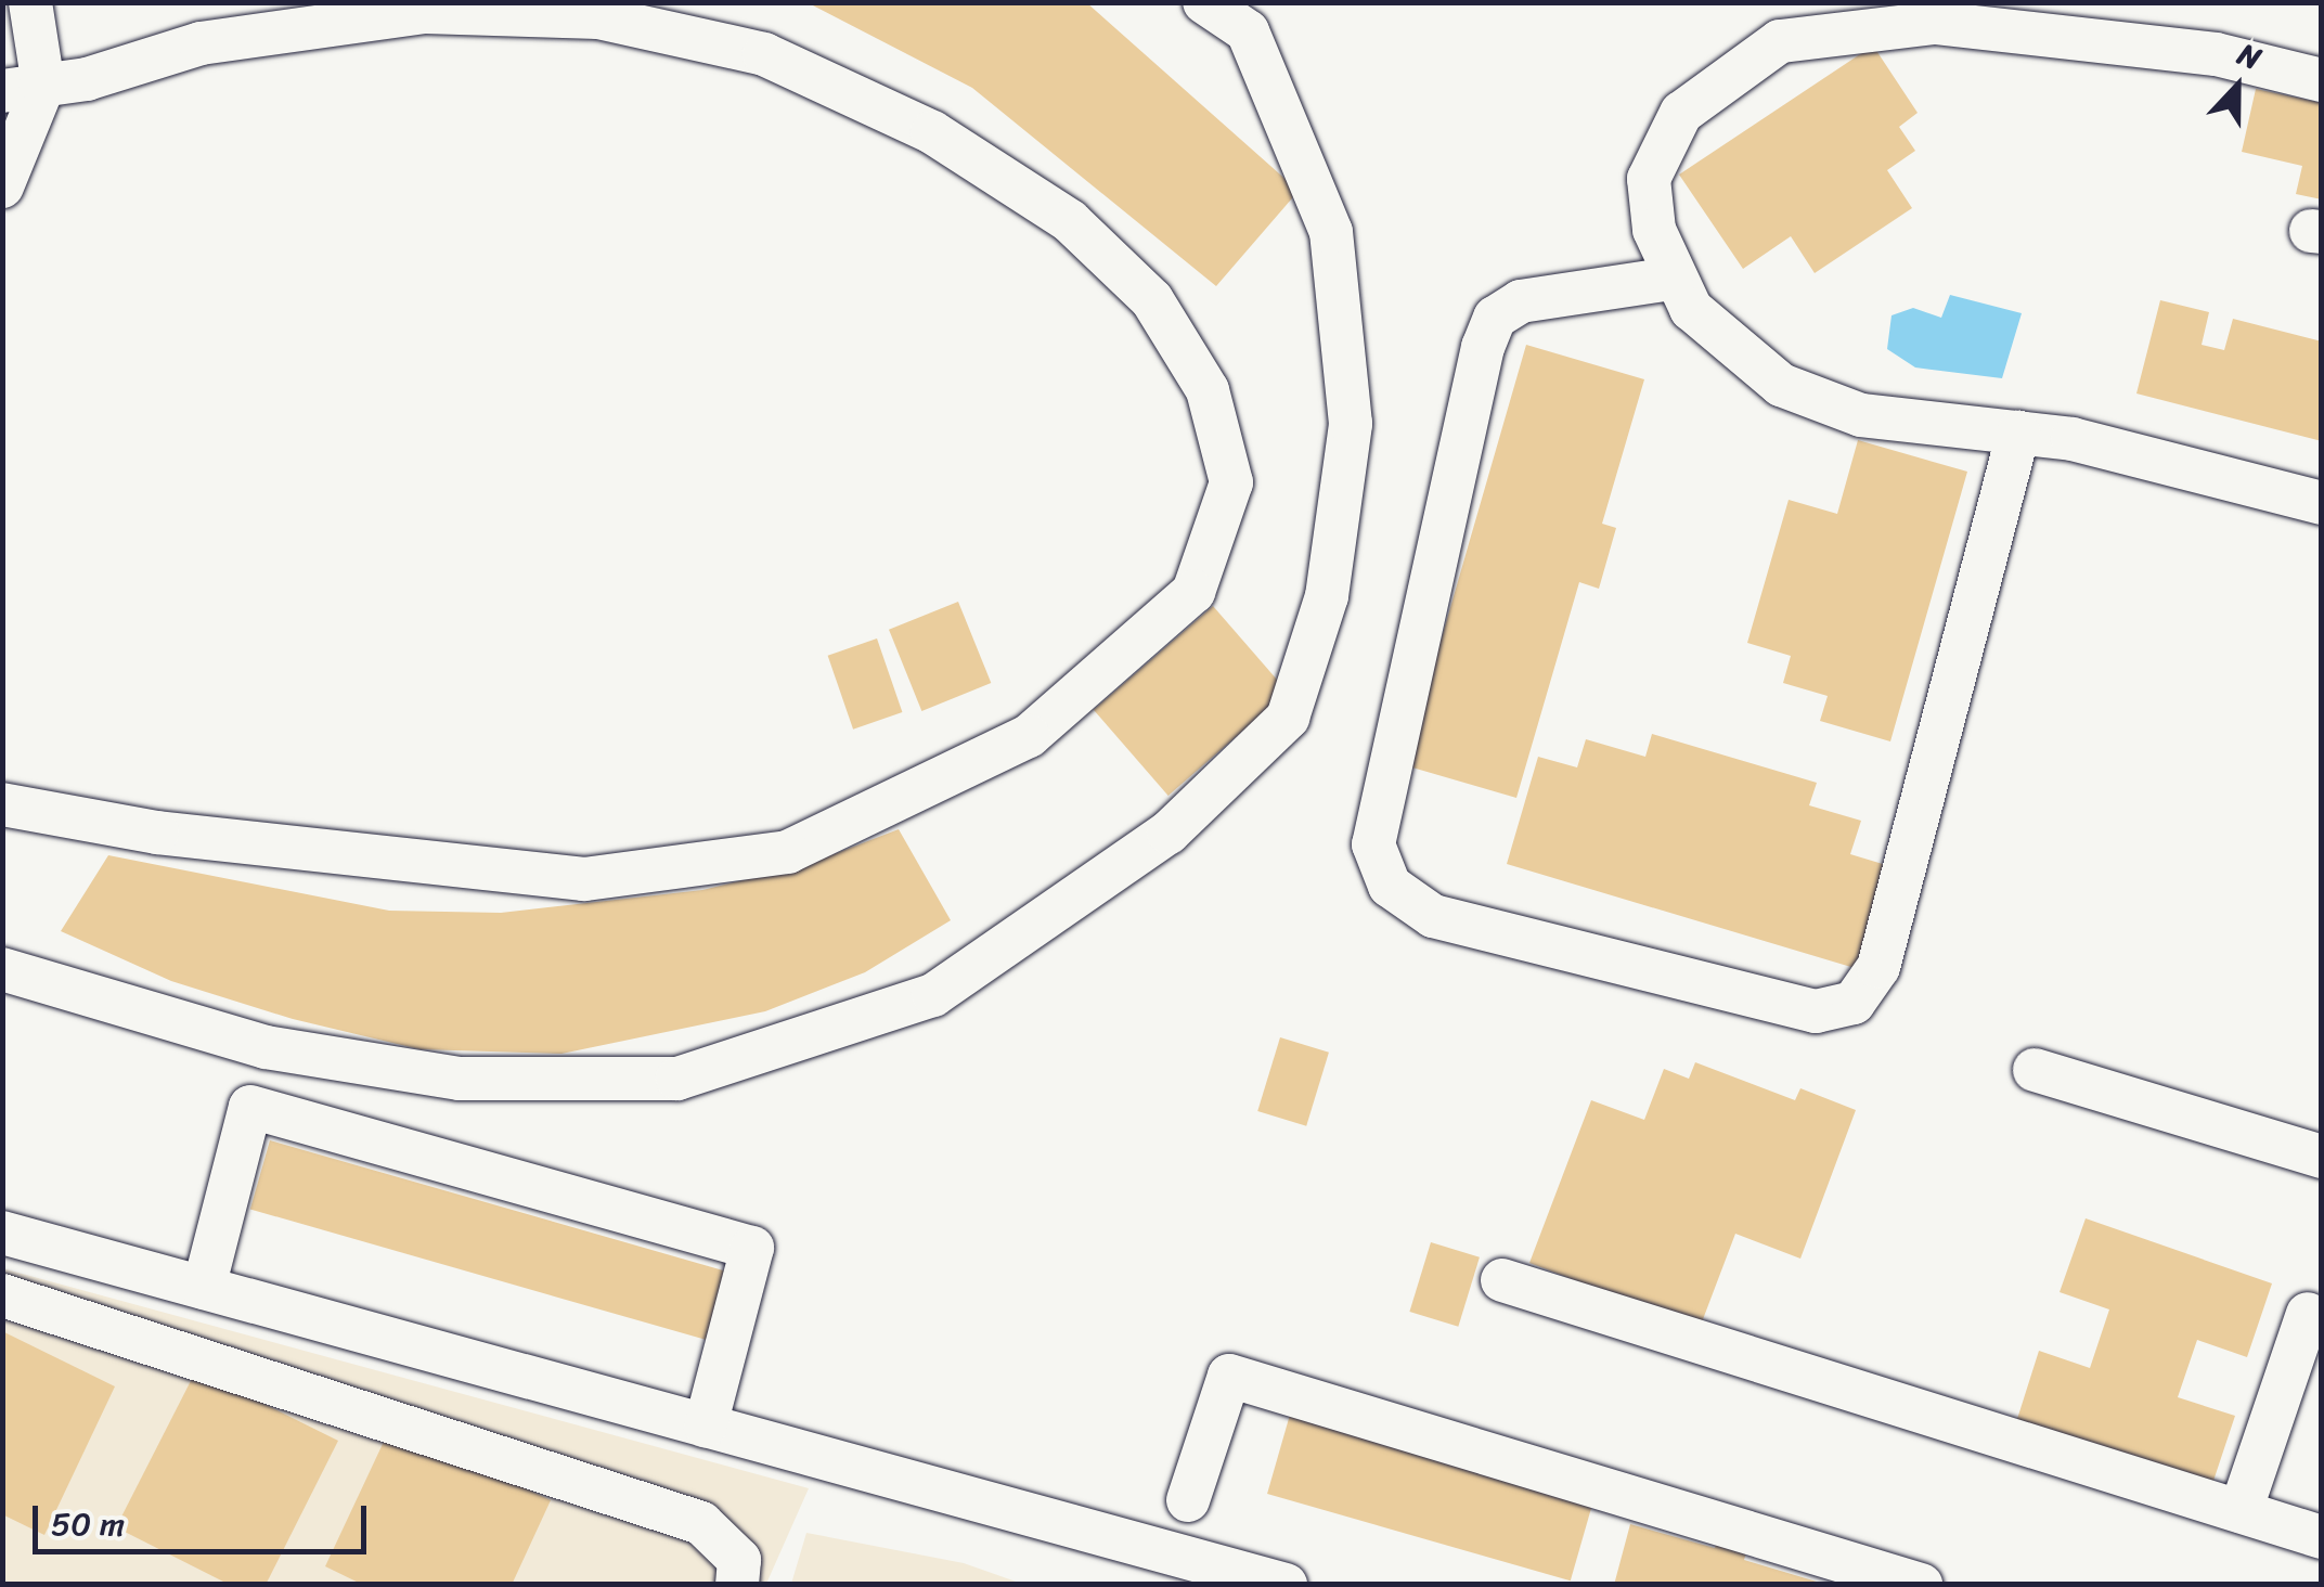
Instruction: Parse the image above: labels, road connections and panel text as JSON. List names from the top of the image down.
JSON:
{
  "scale_bar": "50 m",
  "north": "top"
}
